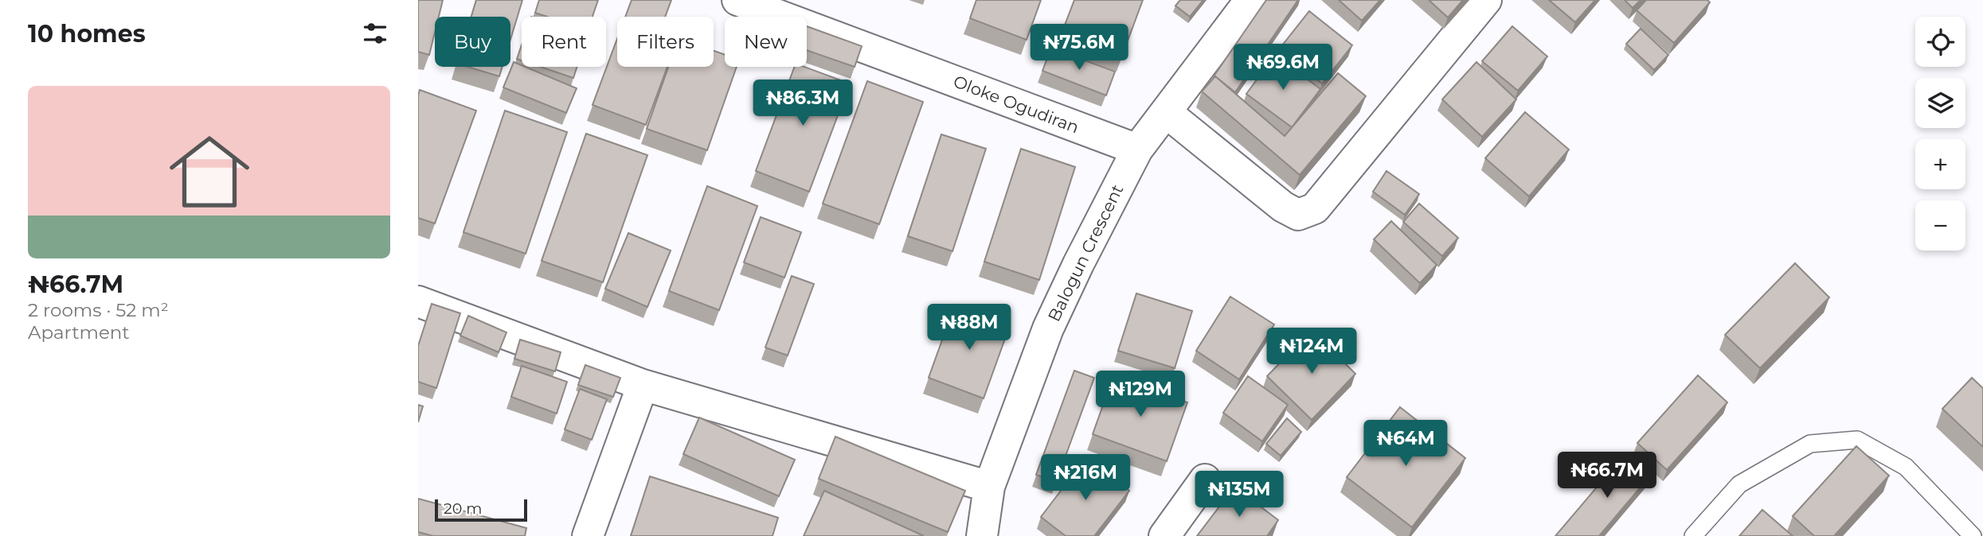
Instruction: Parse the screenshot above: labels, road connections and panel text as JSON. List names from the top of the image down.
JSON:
{
  "streets": {
    "street": ["Oloke Ogudiran", "Balogun Crescent"]
  },
  "crossings": [
    ["Oloke Ogudiran", "Balogun Crescent"]
  ],
  "scale_bar": "20 m",
  "page": {
    "heading": "10 homes",
    "map_buttons": ["+", "−"],
    "chip": [
      "Buy",
      "Rent",
      "Filters",
      "New"
    ],
    "price": [
      "₦75.6M",
      "₦69.6M",
      "₦86.3M",
      "₦88M",
      "₦124M",
      "₦129M",
      "₦64M",
      "₦66.7M",
      "₦216M",
      "₦135M"
    ],
    "list": [
      {
        "name": "₦66.7M",
        "note": "2 rooms · 52 m² · Apartment"
      }
    ],
    "scale": "20 m"
  }
}
